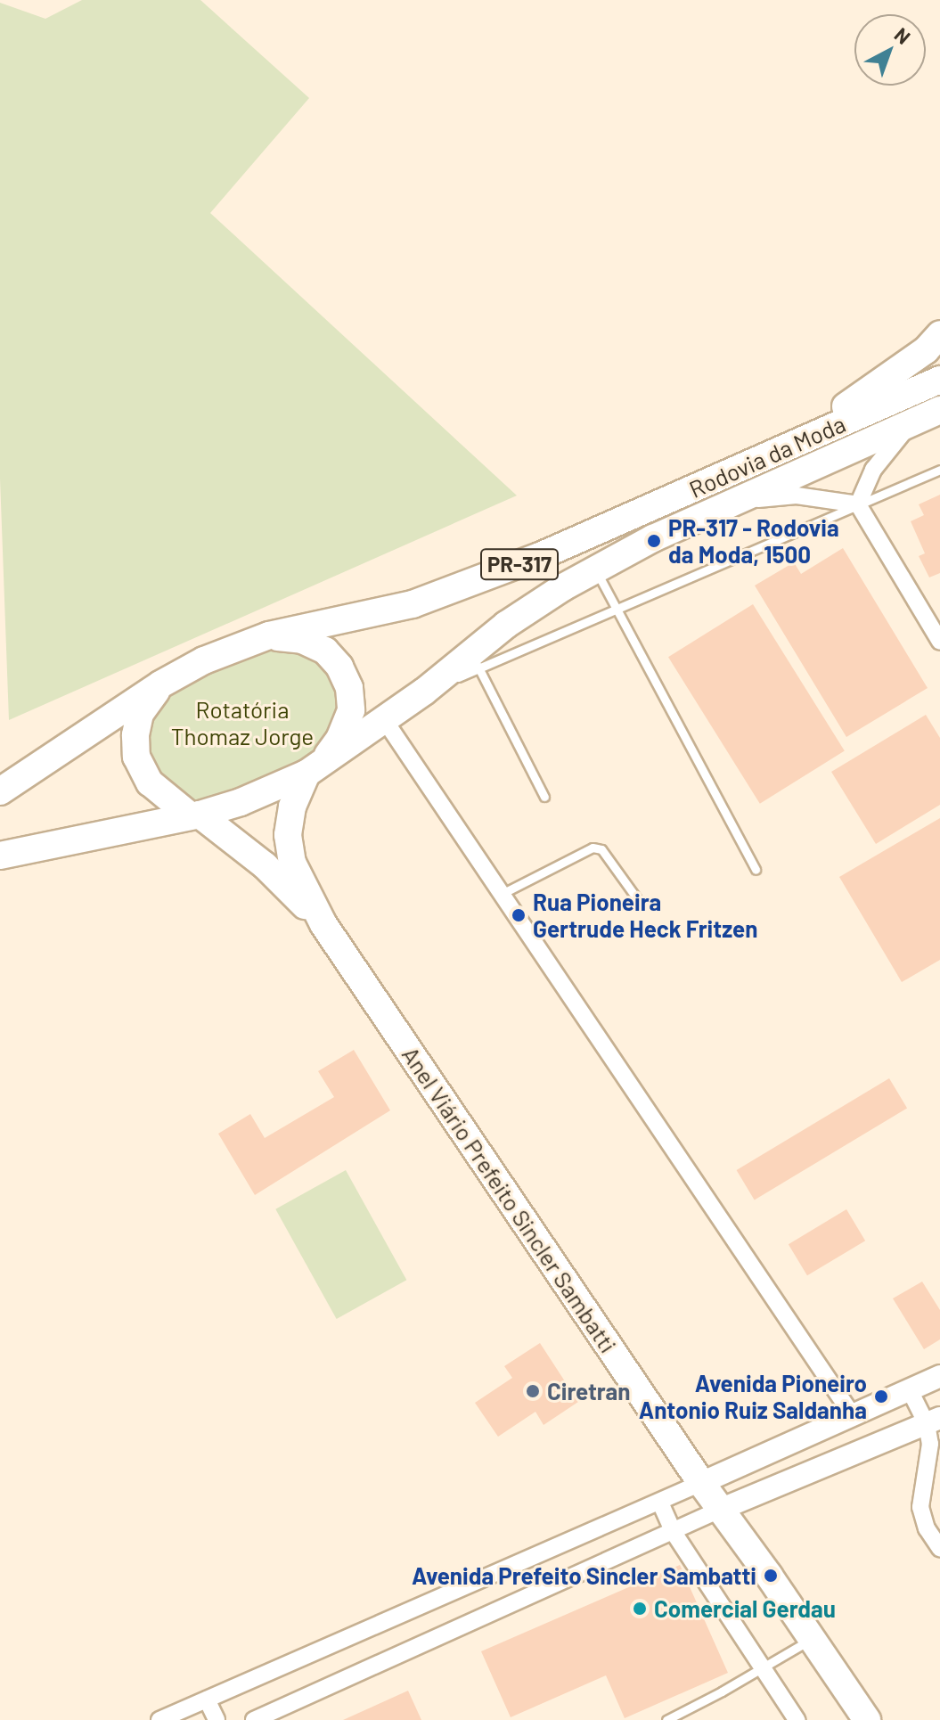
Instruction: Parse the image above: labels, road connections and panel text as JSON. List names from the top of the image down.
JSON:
{
  "streets": {
    "highway": ["Rodovia da Moda", "PR-317", "Anel Viário Prefeito Sincler Sambatti"]
  },
  "crossings": [
    ["Rodovia da Moda", "PR-317"],
    ["Rodovia da Moda", "Anel Viário Prefeito Sincler Sambatti"],
    ["PR-317", "Anel Viário Prefeito Sincler Sambatti"]
  ],
  "parks": ["Rotatória Thomaz Jorge"],
  "places": [
    "PR-317 - Rodovia da Moda, 1500",
    "Rua Pioneira Gertrude Heck Fritzen",
    "Ciretran",
    "Avenida Pioneiro Antonio Ruiz Saldanha",
    "Avenida Prefeito Sincler Sambatti",
    "Comercial Gerdau"
  ],
  "north": "top right"
}
